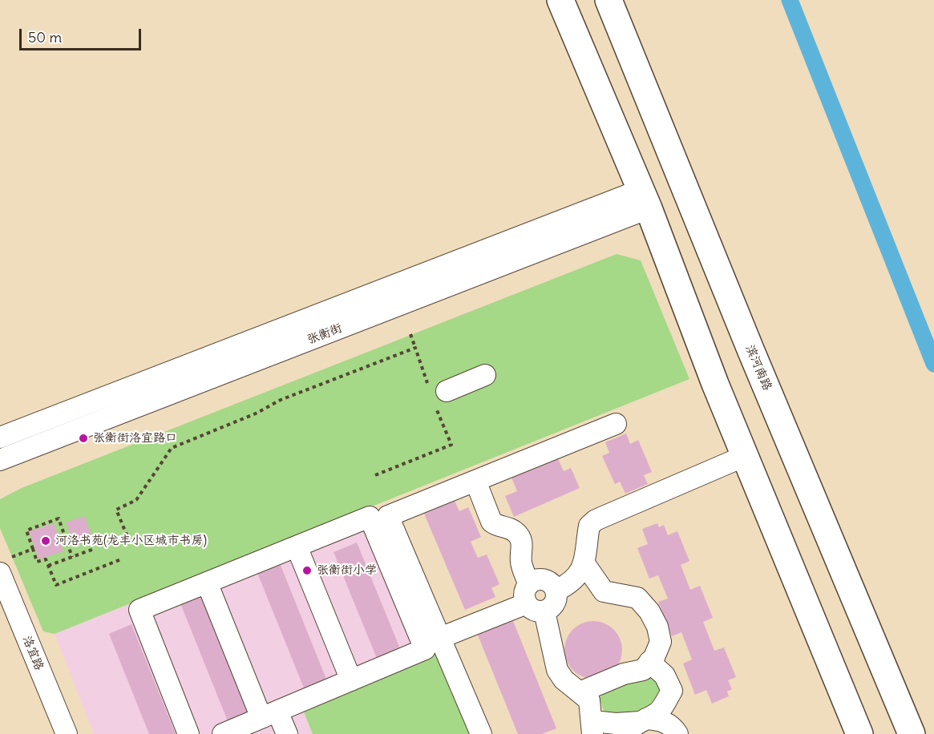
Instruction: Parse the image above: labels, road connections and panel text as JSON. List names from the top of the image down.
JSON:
{
  "streets": {
    "highway": ["滨河南路"],
    "street": ["张衡街", "洛宜路"]
  },
  "places": ["张衡街洛宜路口", "河洛书苑(龙丰小区城市书房)", "张衡街小学"],
  "scale_bar": "50 m"
}
